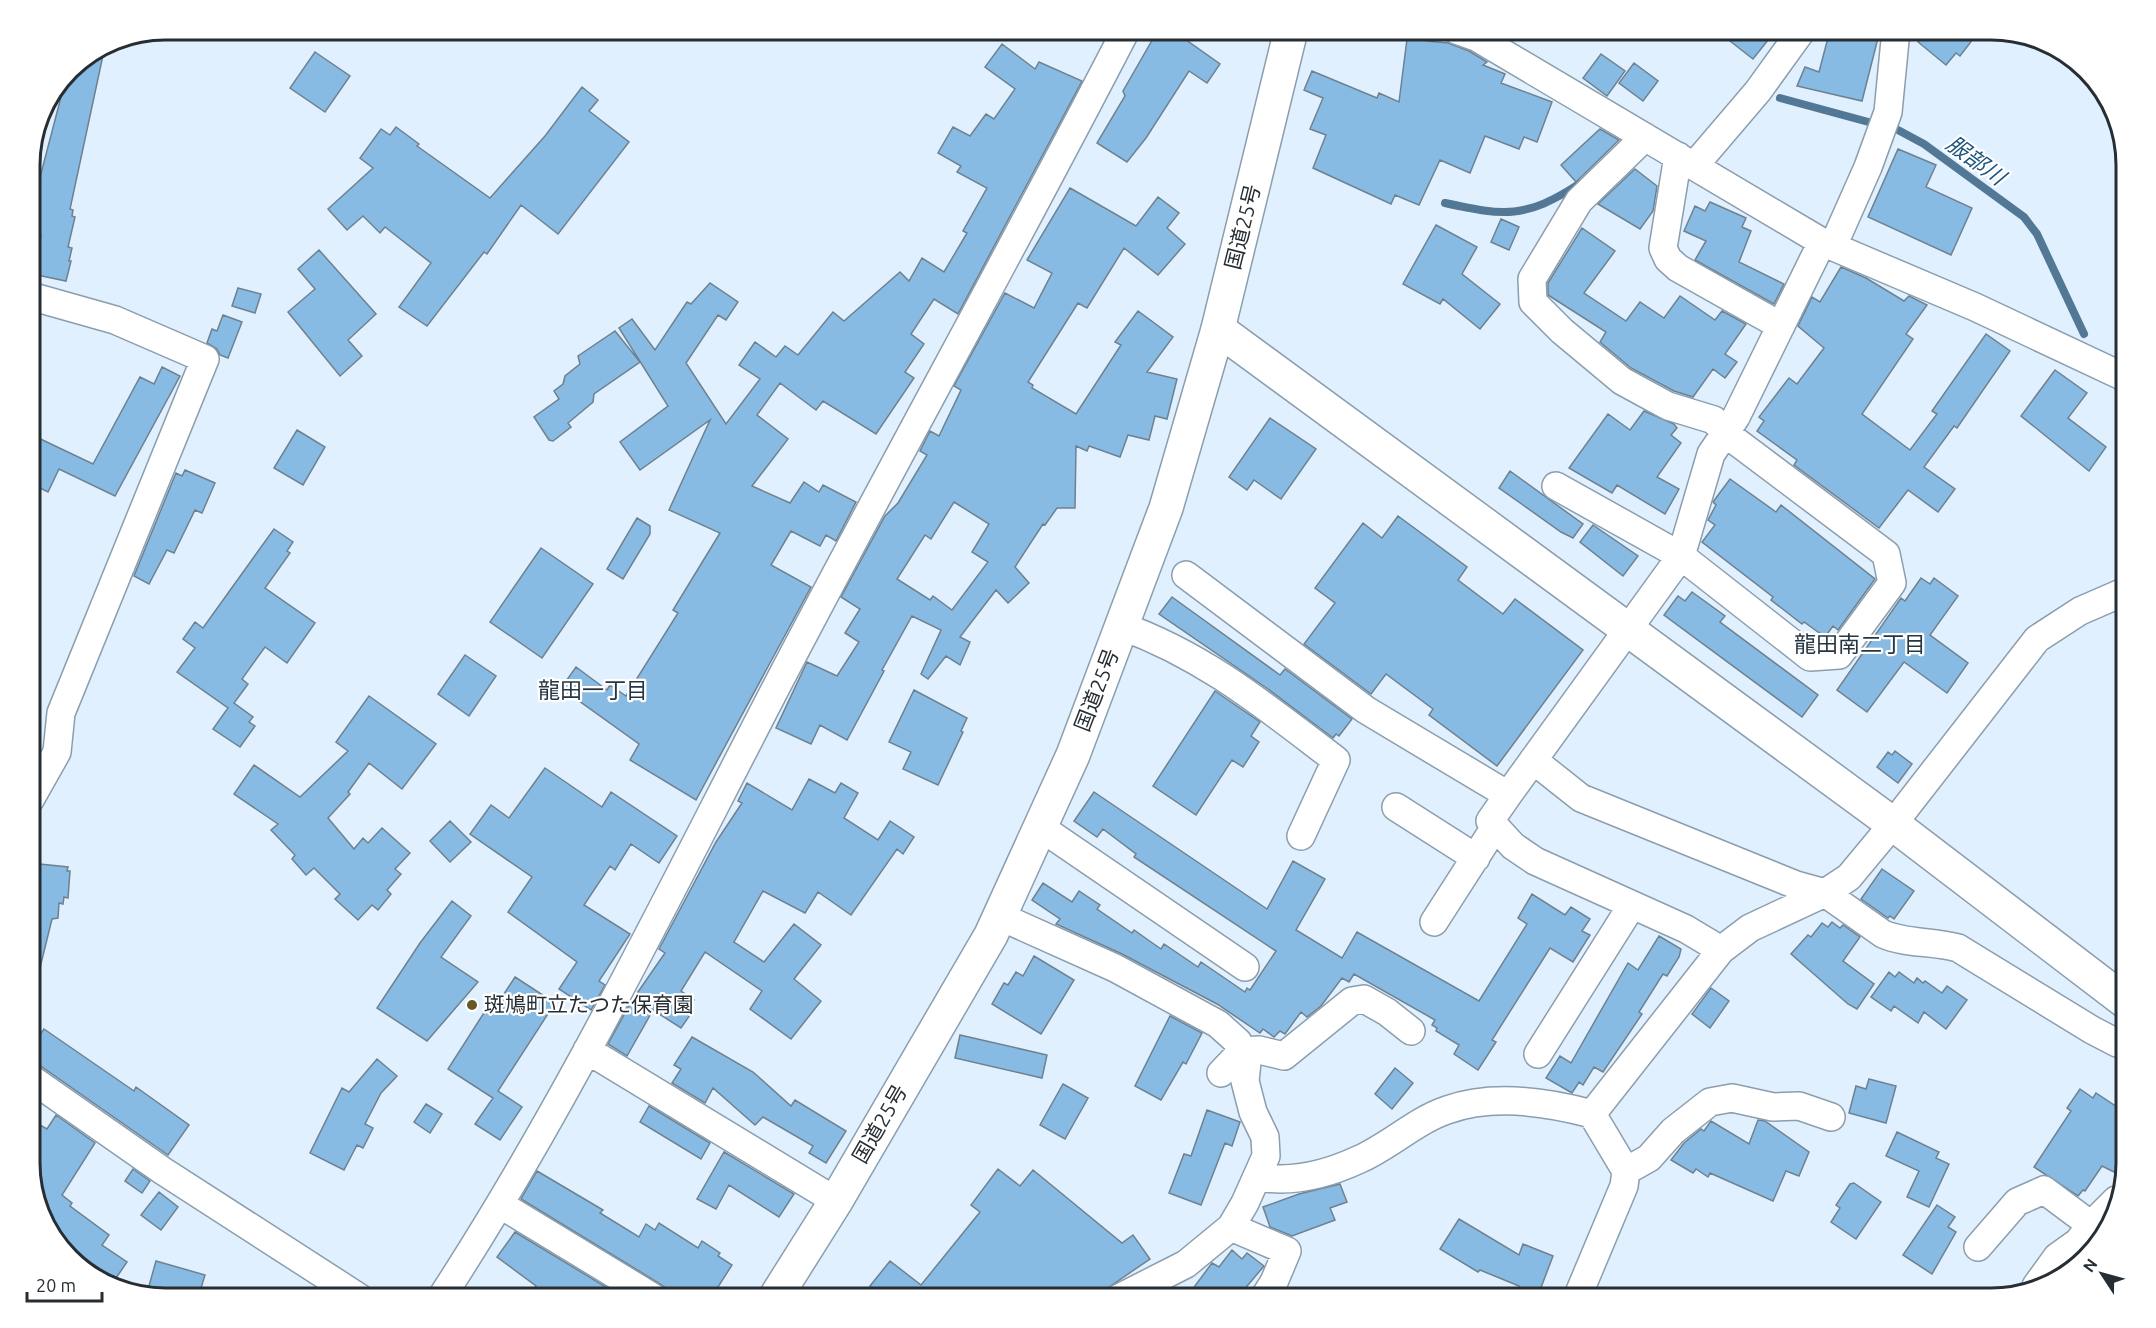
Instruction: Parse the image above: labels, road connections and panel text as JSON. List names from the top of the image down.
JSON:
{
  "streets": {
    "main road": ["国道25号"]
  },
  "districts": ["龍田南二丁目", "龍田一丁目"],
  "water": ["服部川"],
  "places": ["斑鳩町立たつた保育園"],
  "scale_bar": "20 m",
  "north": "top left"
}
